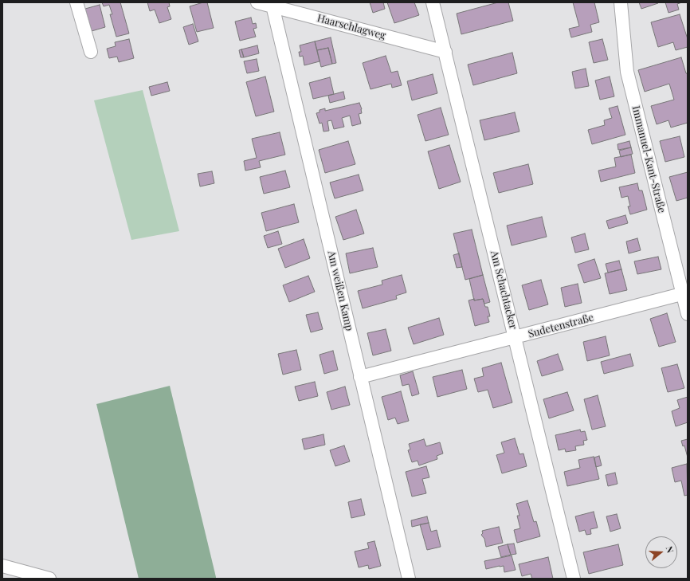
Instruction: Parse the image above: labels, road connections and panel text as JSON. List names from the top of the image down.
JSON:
{
  "streets": {
    "street": [
      "Haarschlagweg",
      "Immanuel-Kant-Straße",
      "Am Schachtacker",
      "Am weißen Kamp",
      "Sudetenstraße"
    ]
  },
  "crossings": [
    ["Haarschlagweg", "Am Schachtacker"],
    ["Haarschlagweg", "Am weißen Kamp"],
    ["Immanuel-Kant-Straße", "Sudetenstraße"],
    ["Am Schachtacker", "Sudetenstraße"],
    ["Am weißen Kamp", "Sudetenstraße"]
  ],
  "north": "right"
}
